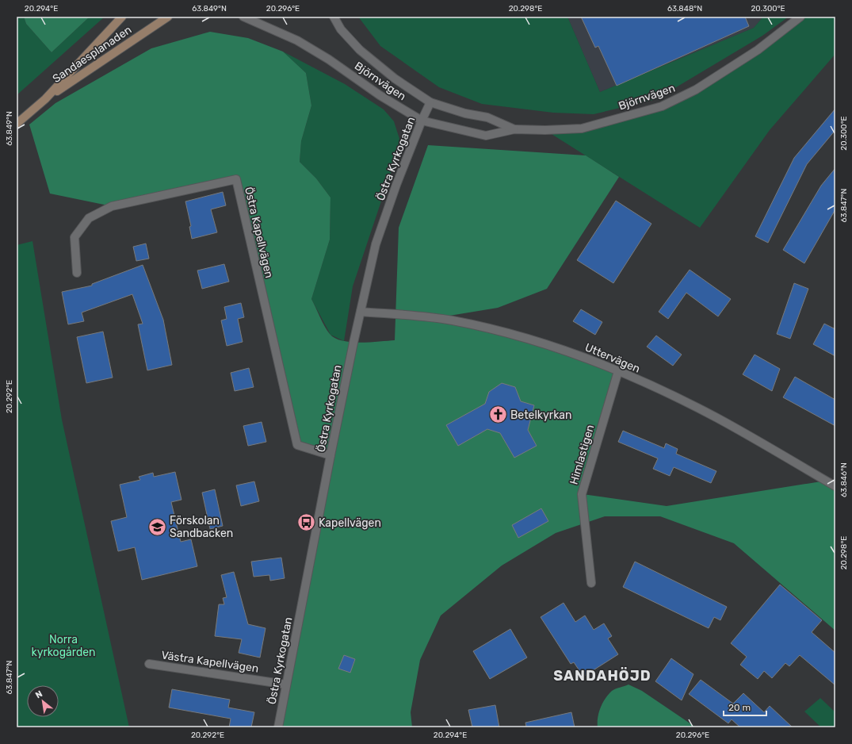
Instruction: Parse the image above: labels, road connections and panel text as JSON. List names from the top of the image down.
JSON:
{
  "streets": {
    "main road": ["Sandaesplanaden"],
    "street": [
      "Björnvägen",
      "Östra Kyrkogatan",
      "Östra Kapellvägen",
      "Uttervägen",
      "Himlastigen",
      "Västra Kapellvägen"
    ]
  },
  "crossings": [
    ["Björnvägen", "Östra Kyrkogatan"],
    ["Östra Kyrkogatan", "Östra Kapellvägen"],
    ["Östra Kyrkogatan", "Uttervägen"],
    ["Östra Kyrkogatan", "Västra Kapellvägen"],
    ["Uttervägen", "Himlastigen"]
  ],
  "districts": ["SANDAHÖJD"],
  "parks": ["Norra kyrkogården"],
  "places": {
    "church": ["Betelkyrkan"],
    "bus stop": ["Kapellvägen"],
    "school or university": ["Förskolan Sandbacken"]
  },
  "scale_bar": "20 m",
  "north": "top left",
  "coordinates": [
    "20.294°E",
    "63.849°N",
    "20.296°E",
    "20.298°E",
    "63.848°N",
    "20.300°E",
    "63.847°N",
    "20.292°E",
    "63.846°N"
  ]
}
